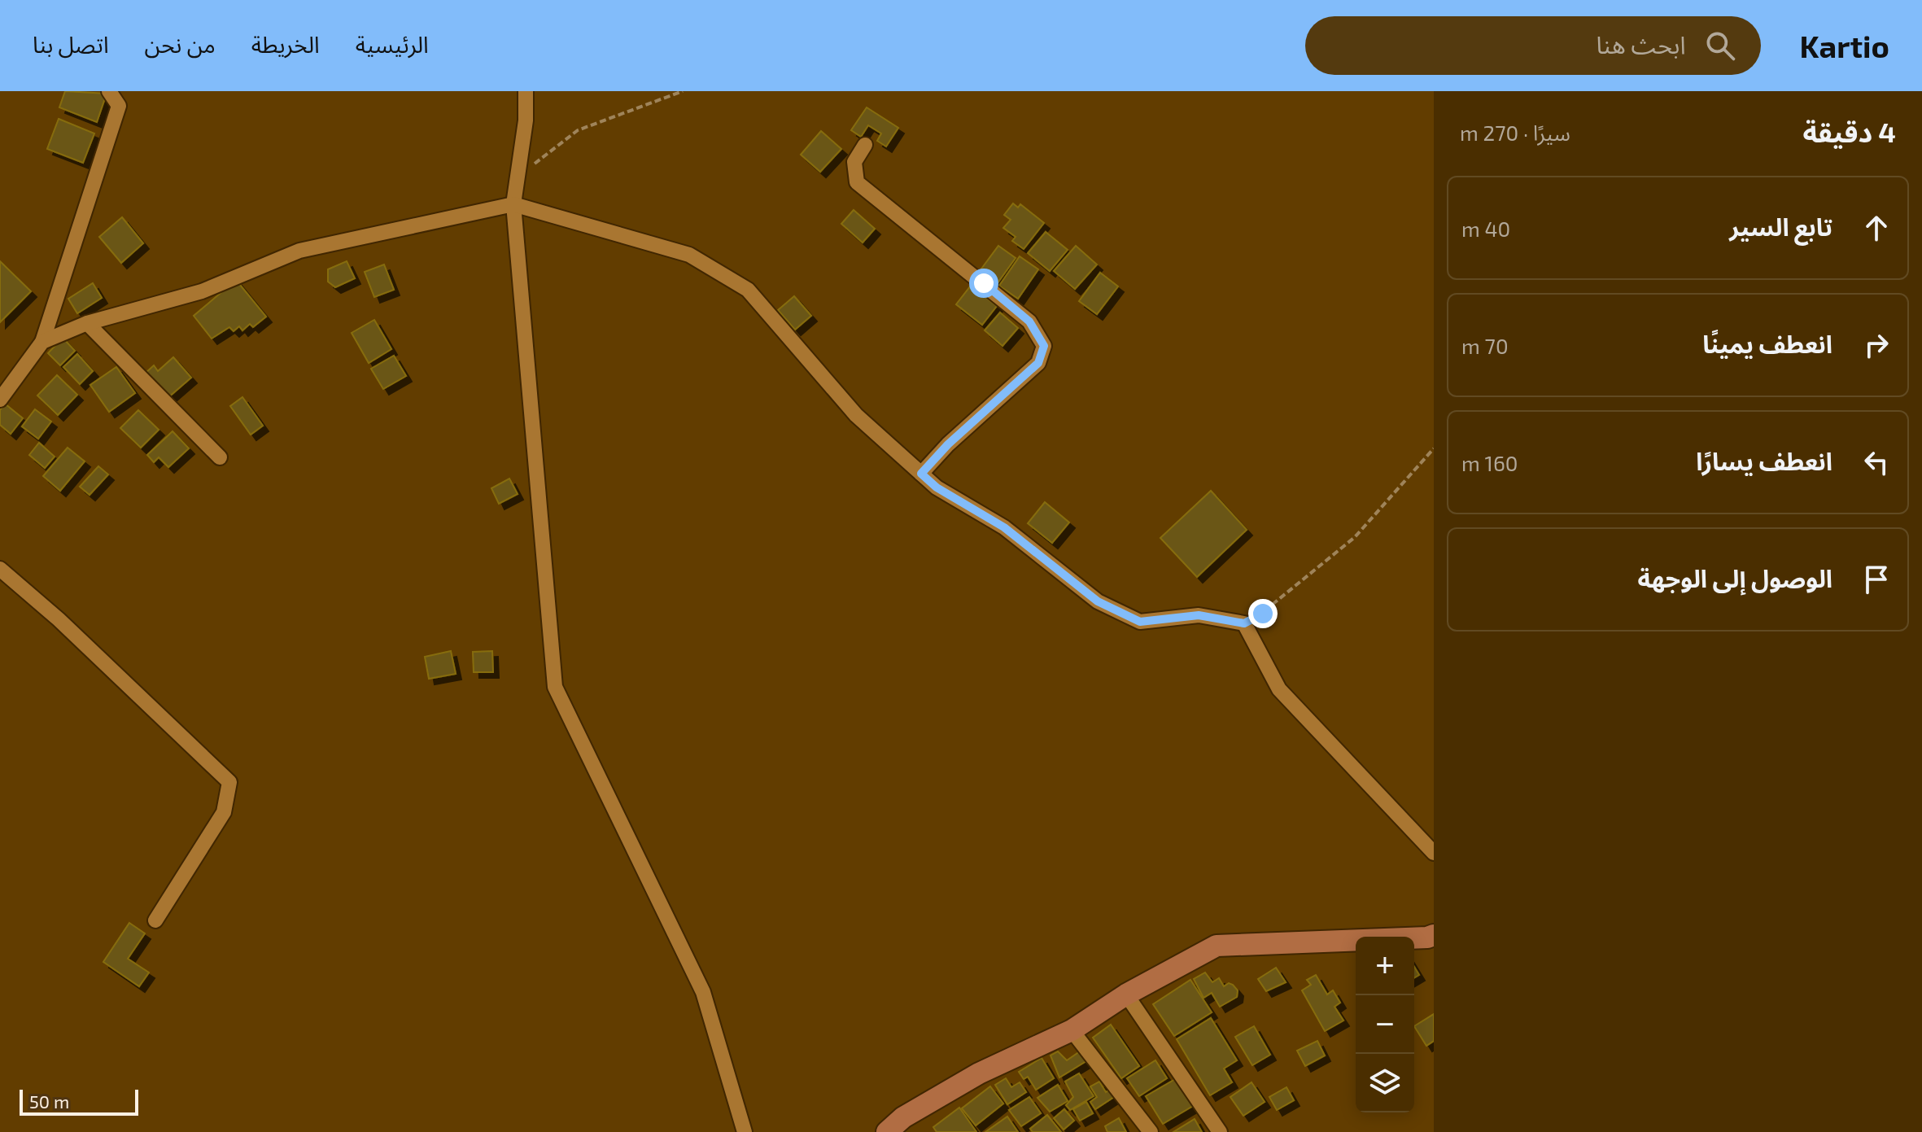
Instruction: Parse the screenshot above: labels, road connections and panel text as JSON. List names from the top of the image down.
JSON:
{
  "scale_bar": "50 m",
  "page": {
    "header": "Kartio",
    "search": "ابحث هنا",
    "nav": [
      "الرئيسية",
      "الخريطة",
      "من نحن",
      "اتصل بنا"
    ],
    "heading": ["4 دقيقة", "سيرًا · 270 m"],
    "list": [
      ["تابع السير", "40 m"],
      ["انعطف يمينًا", "70 m"],
      ["انعطف يسارًا", "160 m"],
      "الوصول إلى الوجهة"
    ],
    "map_buttons": ["+", "−"],
    "scale": "50 m"
  }
}
